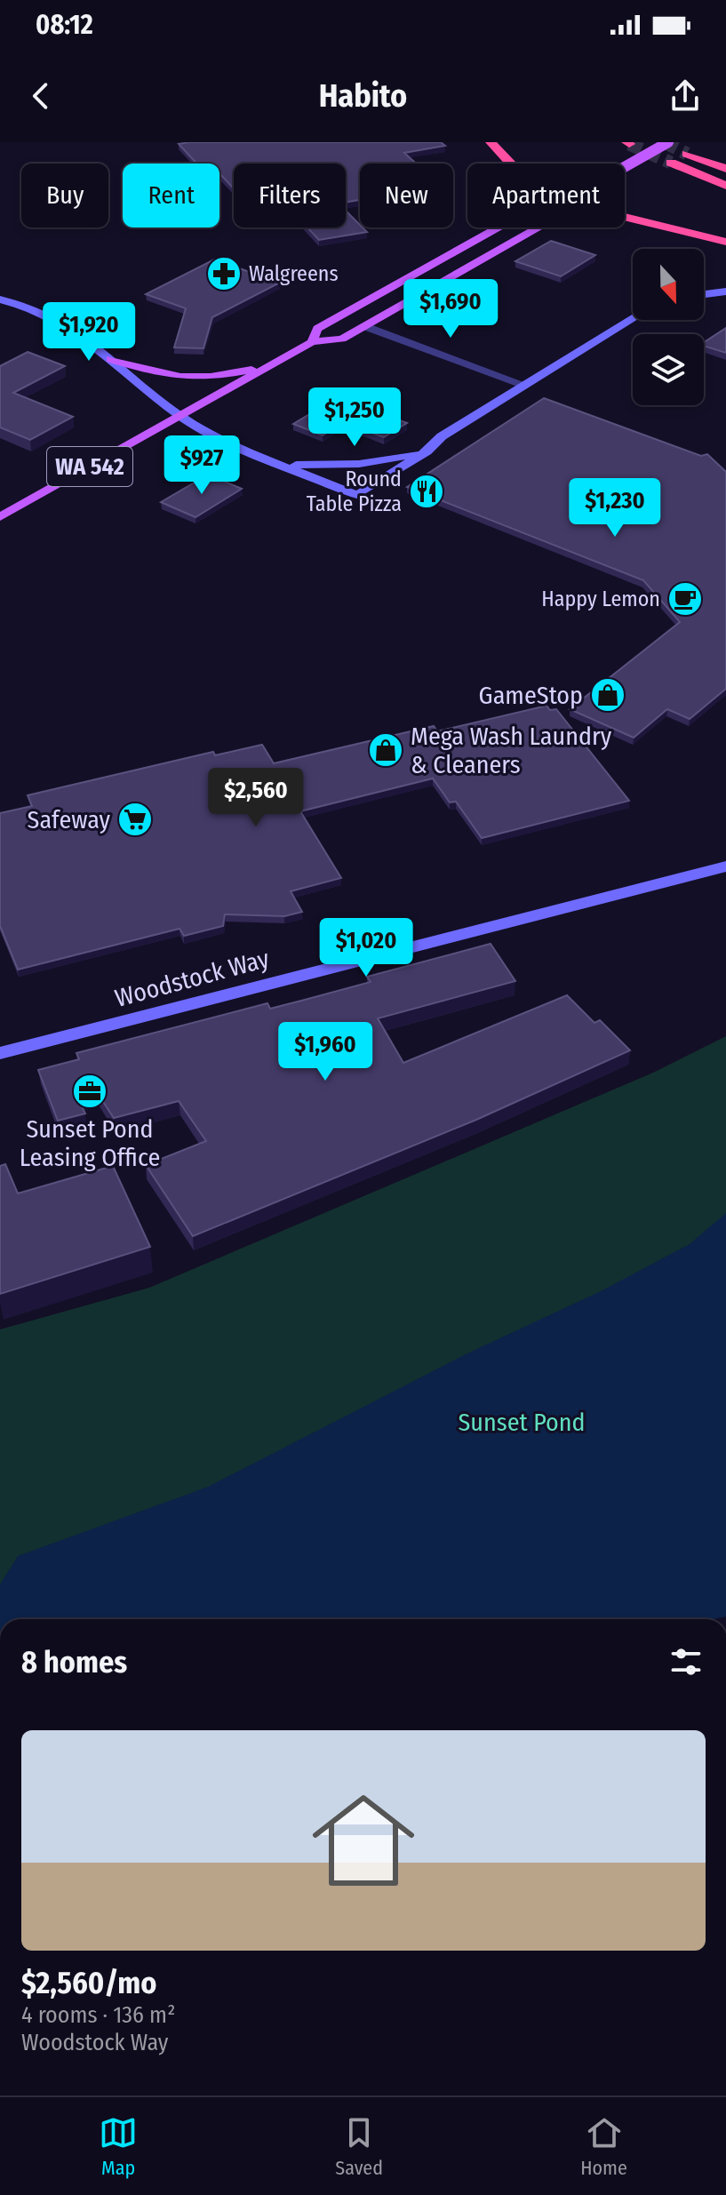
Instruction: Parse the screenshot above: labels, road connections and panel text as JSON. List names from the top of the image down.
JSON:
{
  "streets": {
    "main road": ["WA 542"],
    "street": ["Woodstock Way"]
  },
  "parks": ["Sunset Pond"],
  "places": {
    "pharmacy": ["Walgreens"],
    "restaurant": ["Round Table Pizza"],
    "cafe": ["Happy Lemon"],
    "shop": ["GameStop", "Mega Wash Laundry & Cleaners"],
    "supermarket": ["Safeway"],
    "office": ["Sunset Pond Leasing Office"]
  },
  "north": "bottom",
  "page": {
    "status": "08:12",
    "header": "Habito",
    "chip": [
      "Buy",
      "Rent",
      "Filters",
      "New",
      "Apartment"
    ],
    "price": [
      "$1,690",
      "$1,920",
      "$1,250",
      "$927",
      "$1,230",
      "$2,560",
      "$1,020",
      "$1,960"
    ],
    "heading": "8 homes",
    "list": [
      {
        "name": "$2,560/mo",
        "note": "4 rooms · 136 m² · Woodstock Way"
      }
    ],
    "tabs": ["Map", "Saved", "Home"]
  }
}
